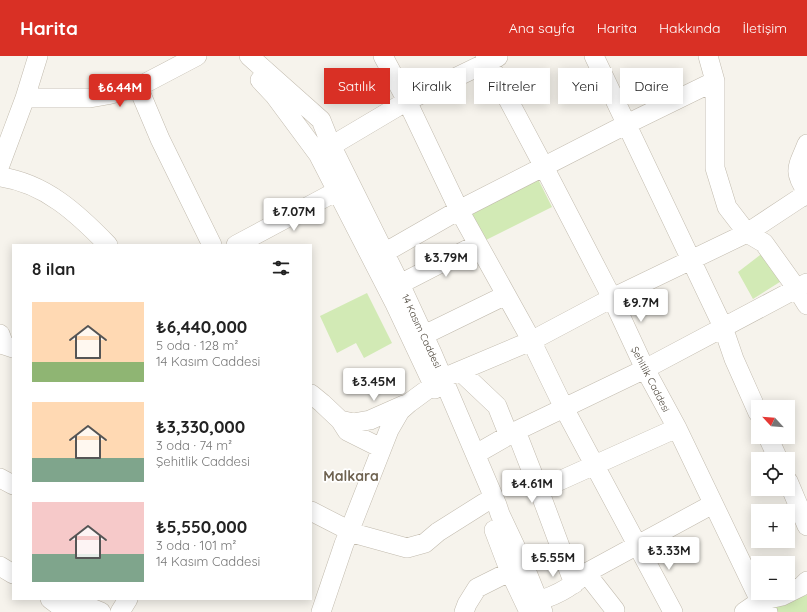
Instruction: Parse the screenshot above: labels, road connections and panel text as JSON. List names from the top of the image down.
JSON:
{
  "streets": {
    "street": ["14 Kasım Caddesi", "Şehitlik Caddesi"]
  },
  "districts": ["Malkara"],
  "north": "top left",
  "page": {
    "header": "Harita",
    "nav": [
      "Ana sayfa",
      "Harita",
      "Hakkında",
      "İletişim"
    ],
    "chip": [
      "Satılık",
      "Kiralık",
      "Filtreler",
      "Yeni",
      "Daire"
    ],
    "price": [
      "₺6.44M",
      "₺7.07M",
      "₺3.79M",
      "₺9.7M",
      "₺3.45M",
      "₺4.61M",
      "₺3.33M",
      "₺5.55M"
    ],
    "heading": "8 ilan",
    "list": [
      {
        "name": "₺6,440,000",
        "note": "5 oda · 128 m² · 14 Kasım Caddesi"
      },
      {
        "name": "₺3,330,000",
        "note": "3 oda · 74 m² · Şehitlik Caddesi"
      },
      {
        "name": "₺5,550,000",
        "note": "3 oda · 101 m² · 14 Kasım Caddesi"
      }
    ],
    "map_buttons": ["+", "−"]
  }
}
